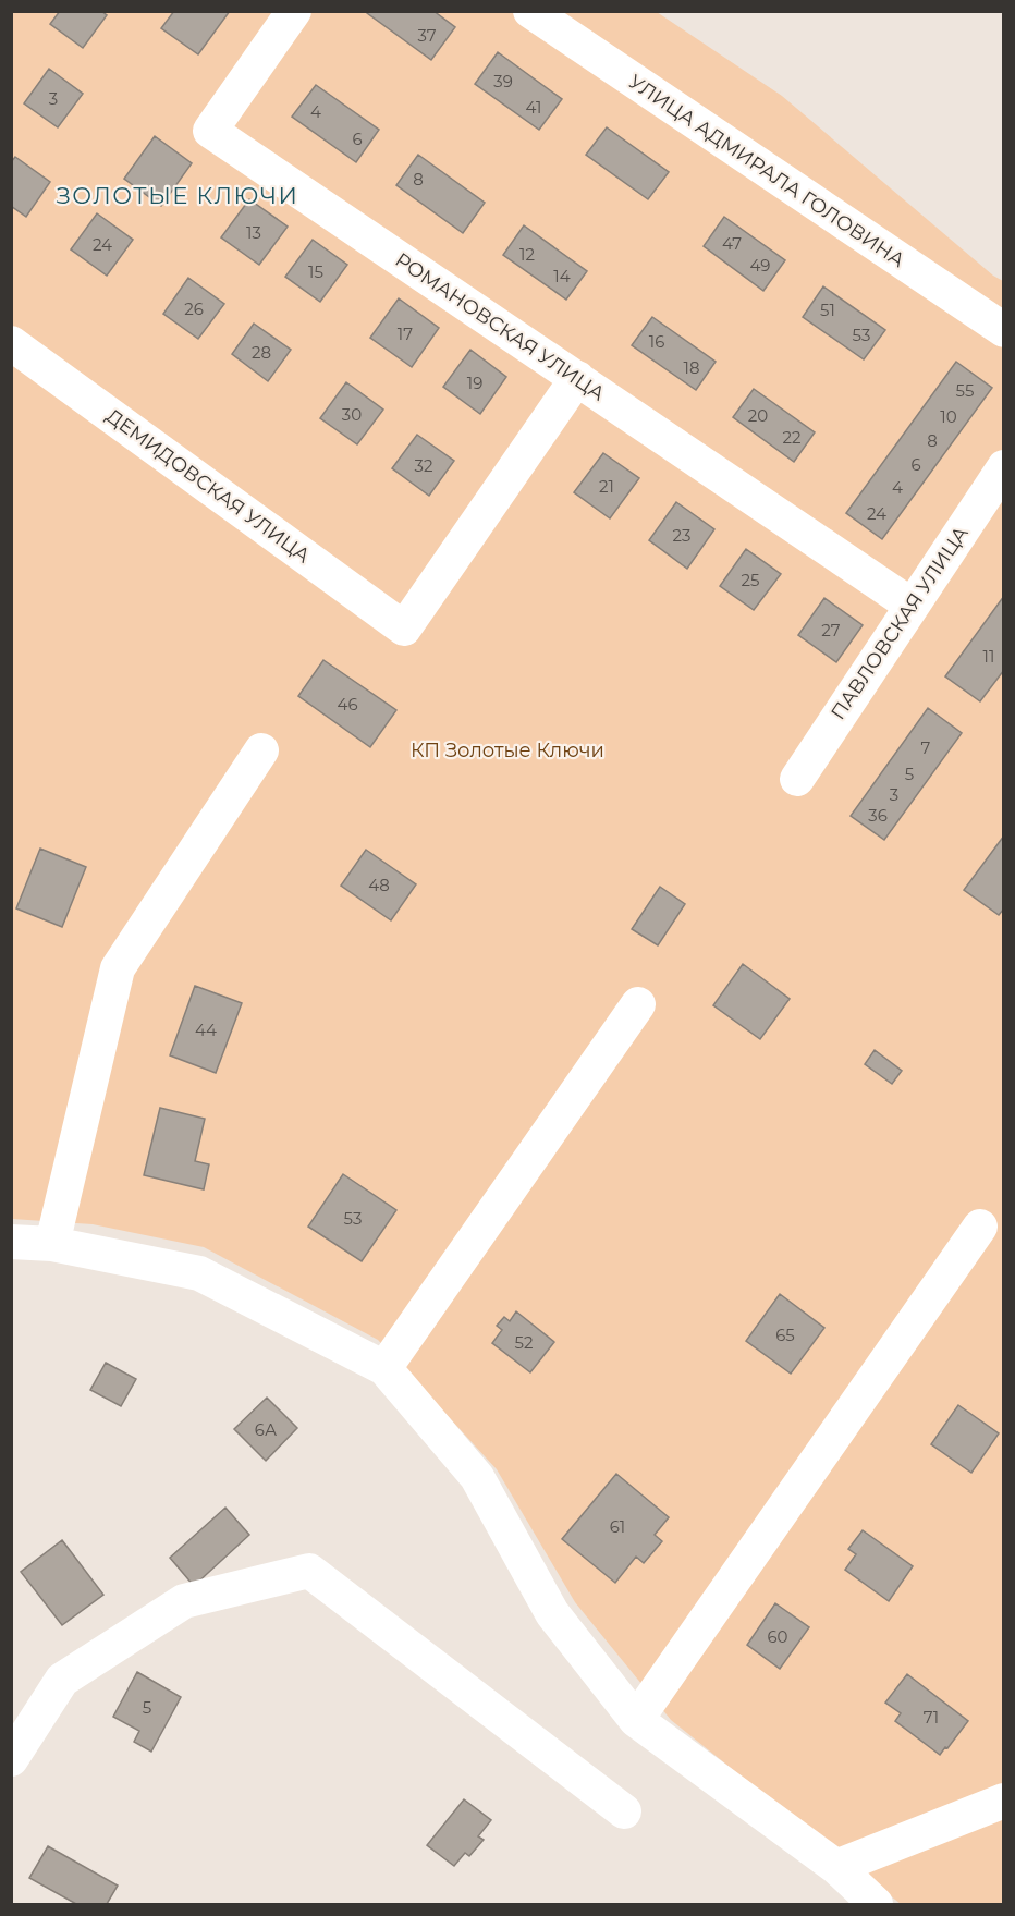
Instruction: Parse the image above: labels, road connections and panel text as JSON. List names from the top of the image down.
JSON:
{
  "streets": {
    "street": [
      "УЛИЦА АДМИРАЛА ГОЛОВИНА",
      "РОМАНОВСКАЯ УЛИЦА",
      "ДЕМИДОВСКАЯ УЛИЦА",
      "ПАВЛОВСКАЯ УЛИЦА"
    ]
  },
  "crossings": [
    ["РОМАНОВСКАЯ УЛИЦА", "ДЕМИДОВСКАЯ УЛИЦА"],
    ["РОМАНОВСКАЯ УЛИЦА", "ПАВЛОВСКАЯ УЛИЦА"]
  ],
  "districts": ["ЗОЛОТЫЕ КЛЮЧИ"],
  "parks": ["КП Золотые Ключи"],
  "house_numbers": [
    "37",
    "39",
    "3",
    "41",
    "4",
    "6",
    "8",
    "13",
    "47",
    "24",
    "12",
    "49",
    "15",
    "14",
    "26",
    "51",
    "17",
    "53",
    "16",
    "28",
    "18",
    "19",
    "55",
    "30",
    "20",
    "10",
    "22",
    "8",
    "6",
    "32",
    "21",
    "4",
    "24",
    "23",
    "25",
    "27",
    "11",
    "46",
    "7",
    "5",
    "3",
    "36",
    "48",
    "44",
    "53",
    "65",
    "52",
    "6А",
    "61",
    "60",
    "5",
    "71"
  ]
}
